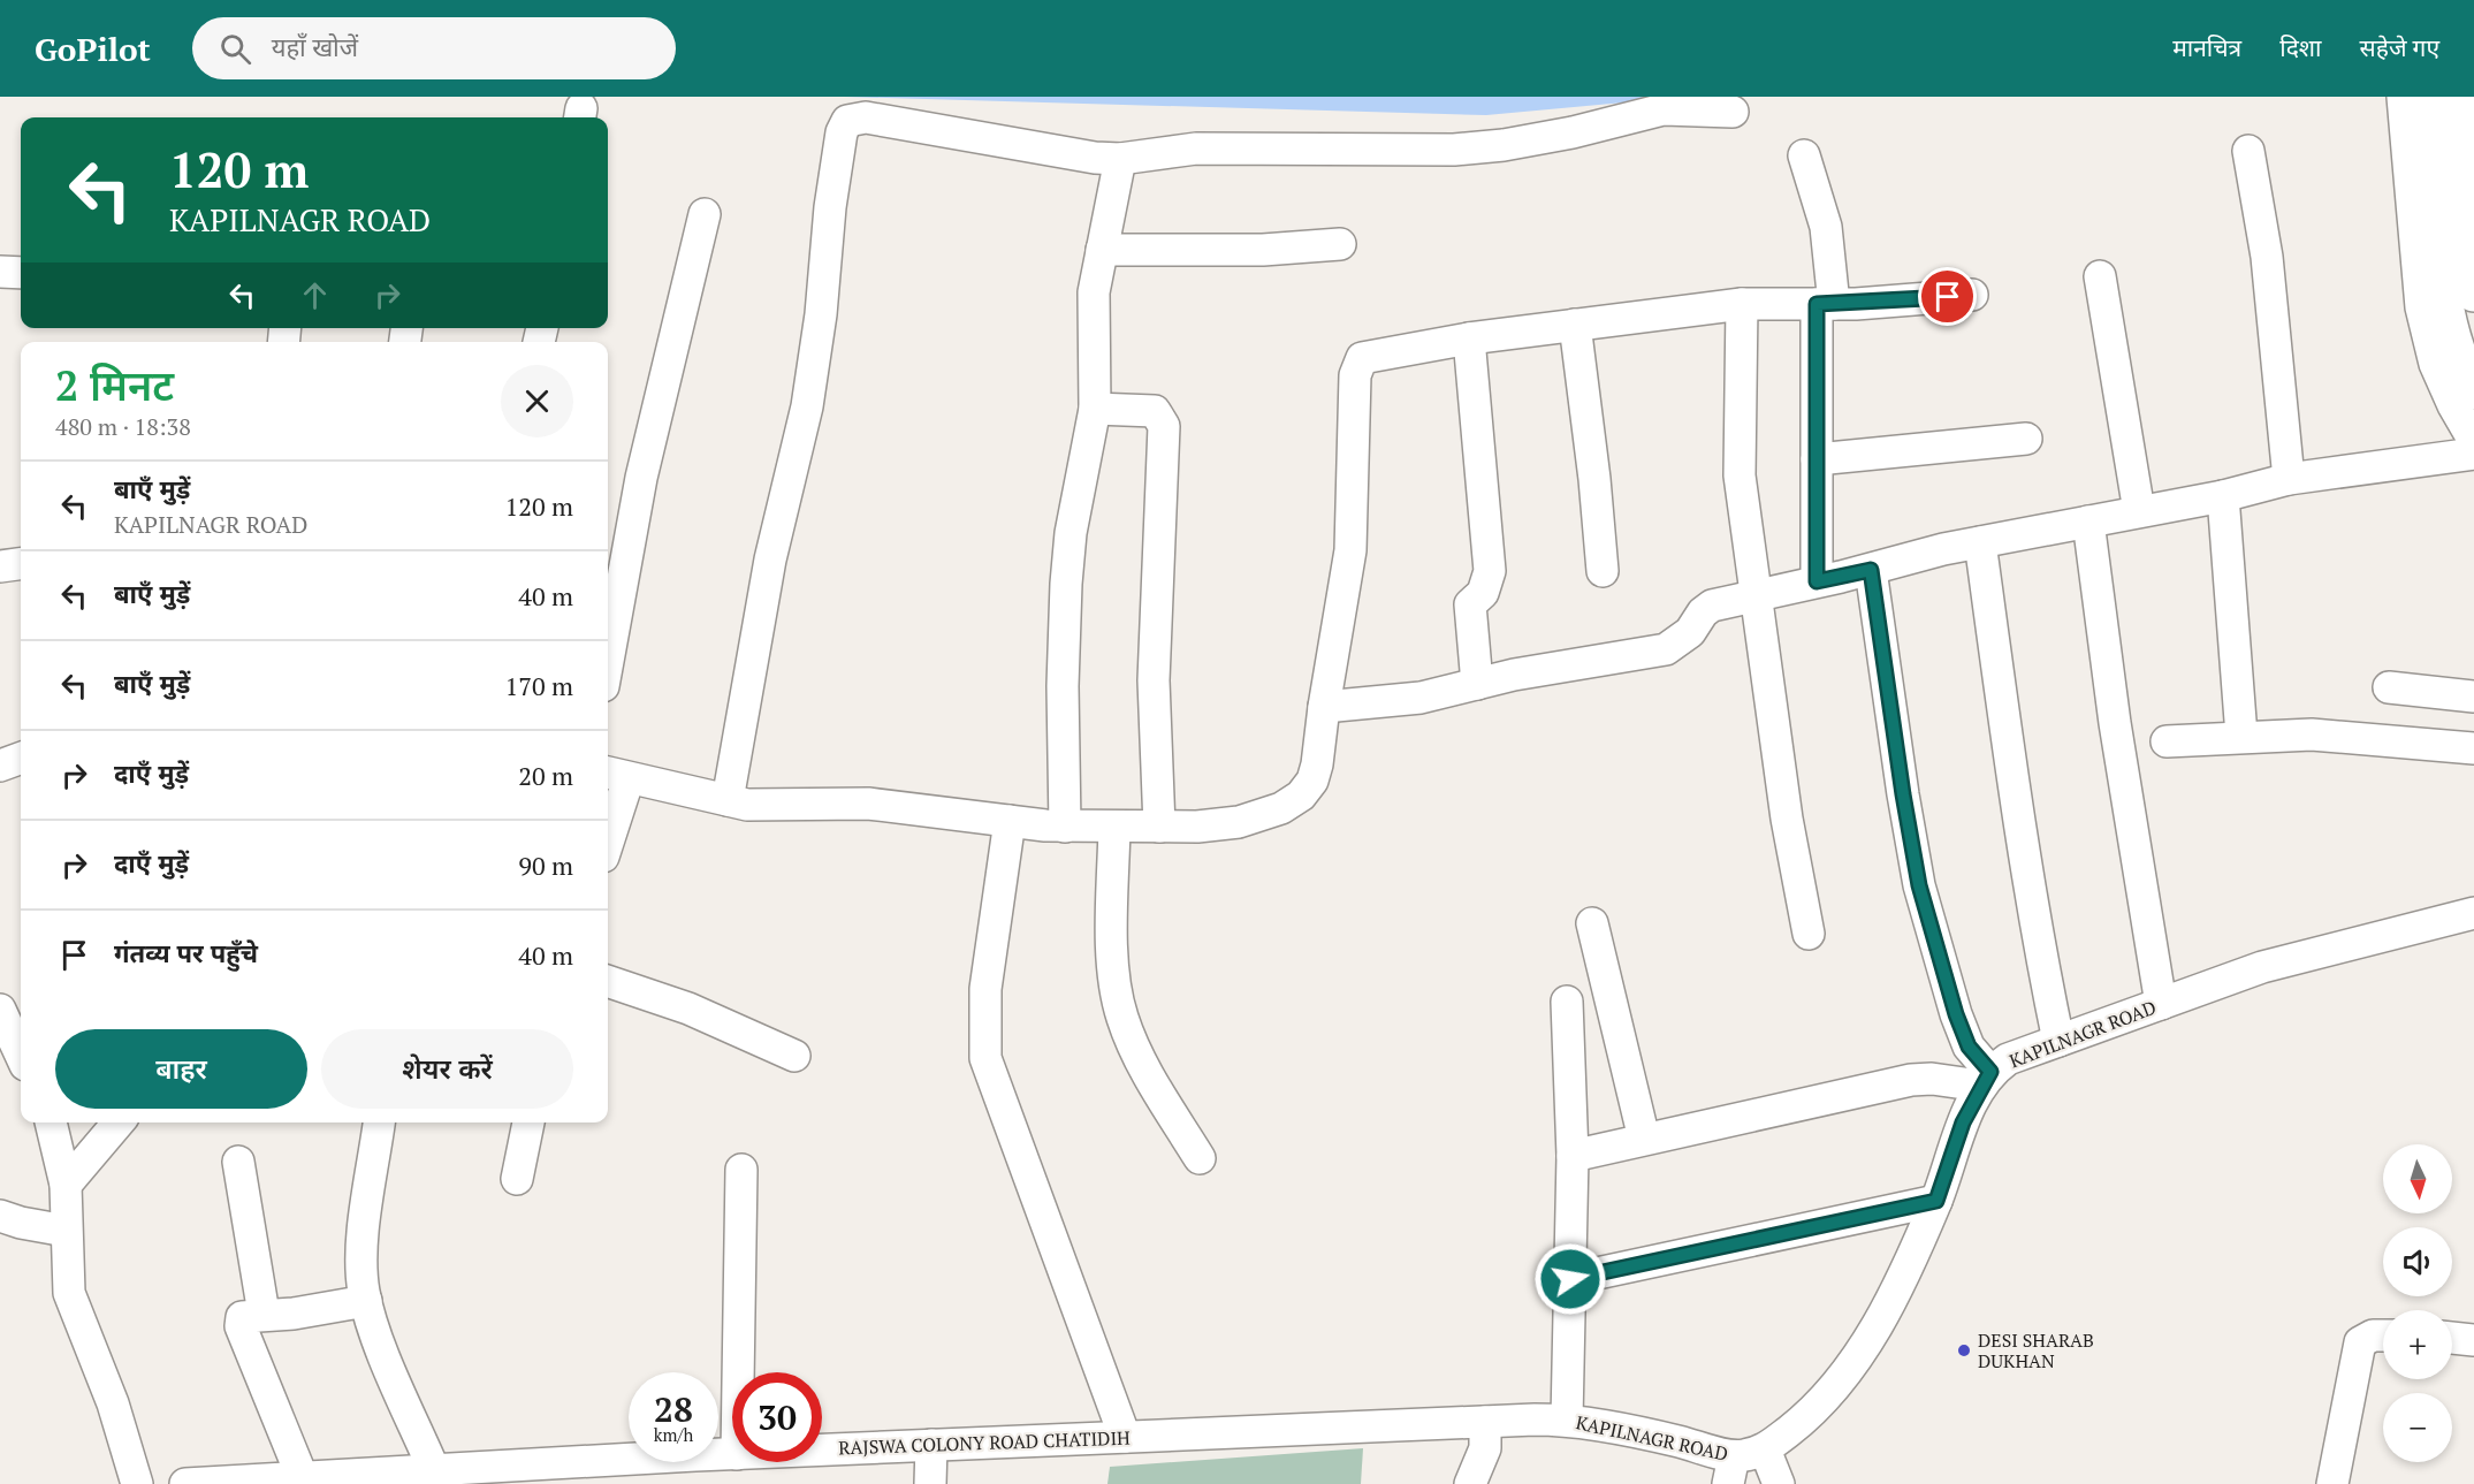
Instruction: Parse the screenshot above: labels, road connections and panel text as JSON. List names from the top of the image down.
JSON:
{
  "streets": {
    "street": ["KAPILNAGR ROAD", "RAJSWA COLONY ROAD CHATIDIH"]
  },
  "crossings": [
    ["KAPILNAGR ROAD", "RAJSWA COLONY ROAD CHATIDIH"]
  ],
  "places": ["DESI SHARAB DUKHAN"],
  "north": "bottom",
  "page": {
    "header": "GoPilot",
    "search": "यहाँ खोजें",
    "nav": ["मानचित्र", "दिशा", "सहेजे गए"],
    "turn": ["120 m", "KAPILNAGR ROAD"],
    "heading": ["2 मिनट", "480 m · 18:38"],
    "list": [
      {
        "name": "बाएँ मुड़ें",
        "note": "KAPILNAGR ROAD",
        "value": "120 m"
      },
      {
        "name": "बाएँ मुड़ें",
        "value": "40 m"
      },
      {
        "name": "बाएँ मुड़ें",
        "value": "170 m"
      },
      {
        "name": "दाएँ मुड़ें",
        "value": "20 m"
      },
      {
        "name": "दाएँ मुड़ें",
        "value": "90 m"
      },
      {
        "name": "गंतव्य पर पहुँचे",
        "value": "40 m"
      }
    ],
    "buttons": ["बाहर", "शेयर करें"],
    "map_buttons": ["+", "−"],
    "speed": "28 km/h",
    "limit": "30"
  }
}
